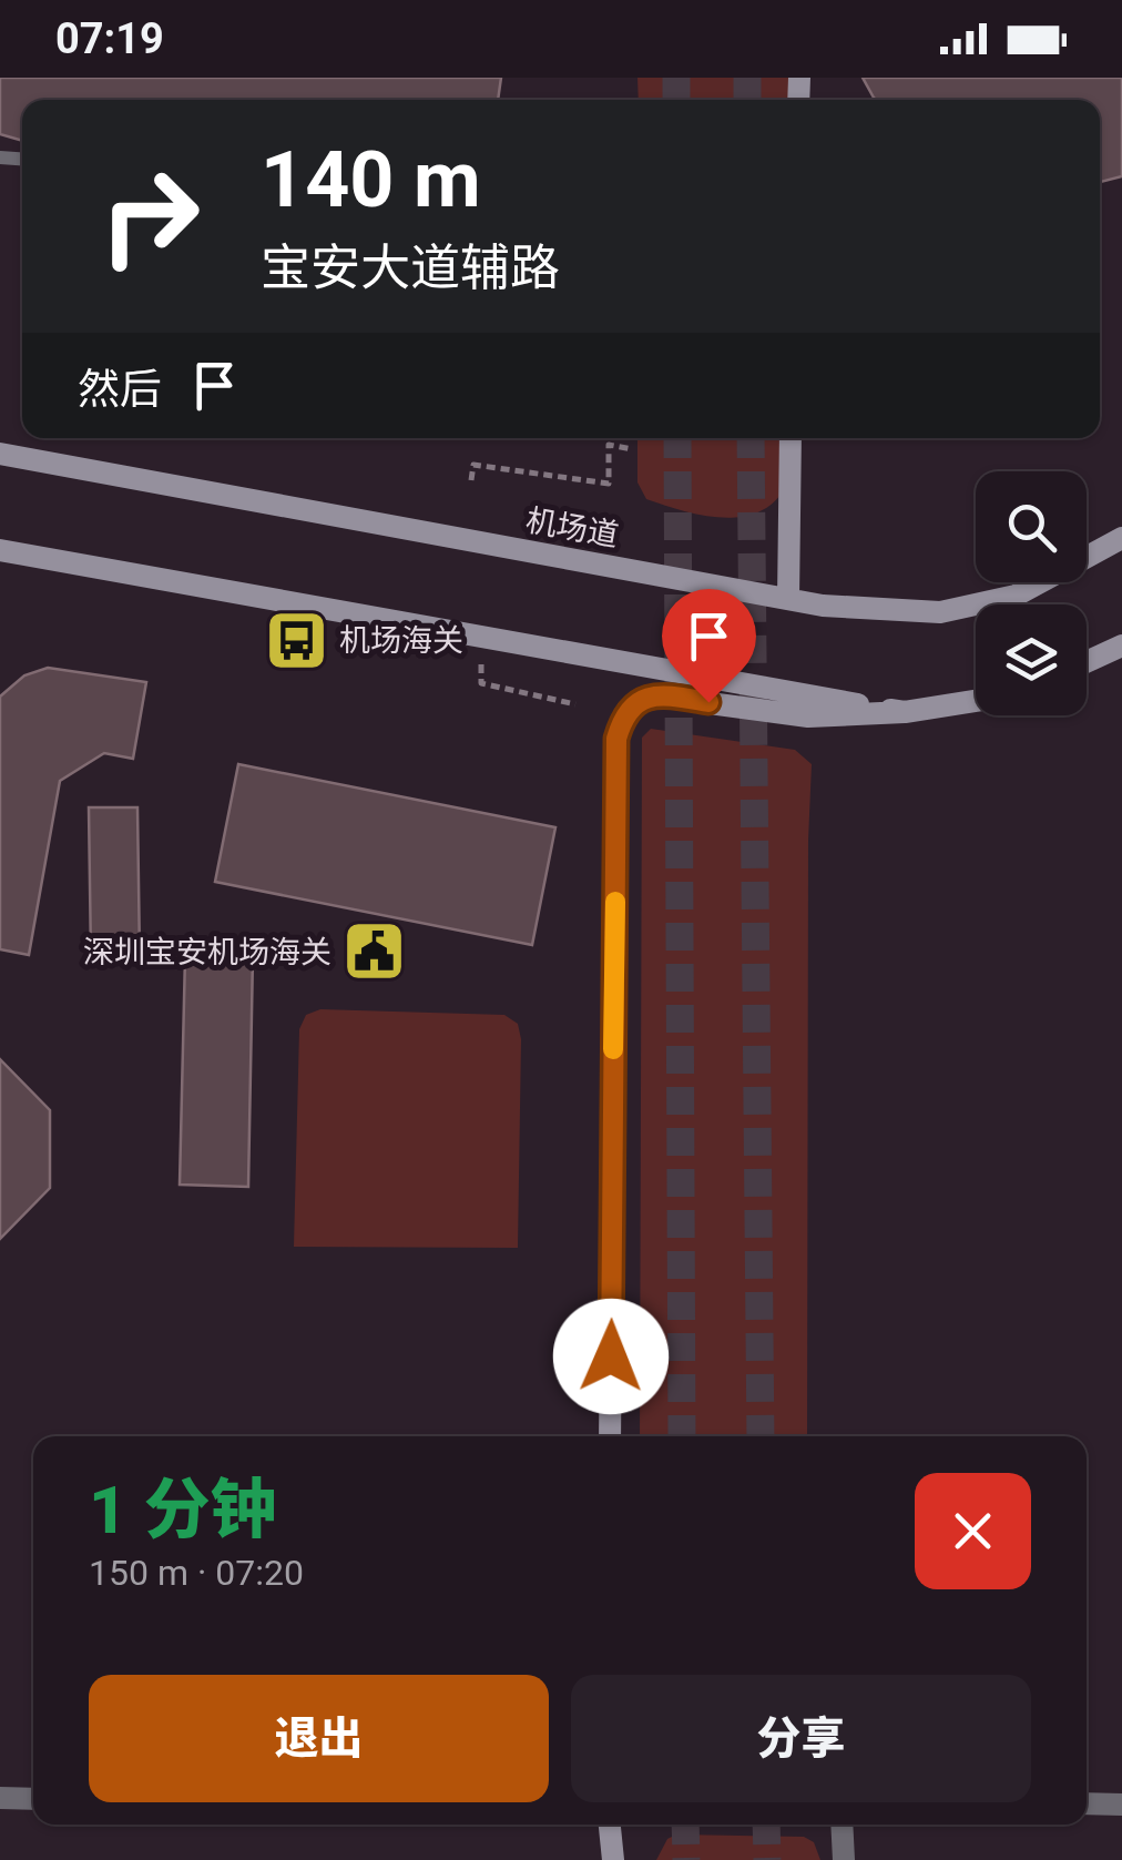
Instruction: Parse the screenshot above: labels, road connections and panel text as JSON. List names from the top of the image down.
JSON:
{
  "streets": {
    "main road": ["机场道"]
  },
  "places": {
    "bus stop": ["机场海关"],
    "public building": ["深圳宝安机场海关"]
  },
  "page": {
    "status": "07:19",
    "turn": ["140 m", "宝安大道辅路"],
    "then": "然后",
    "heading": ["1 分钟", "150 m · 07:20"],
    "buttons": ["退出", "分享"]
  }
}
